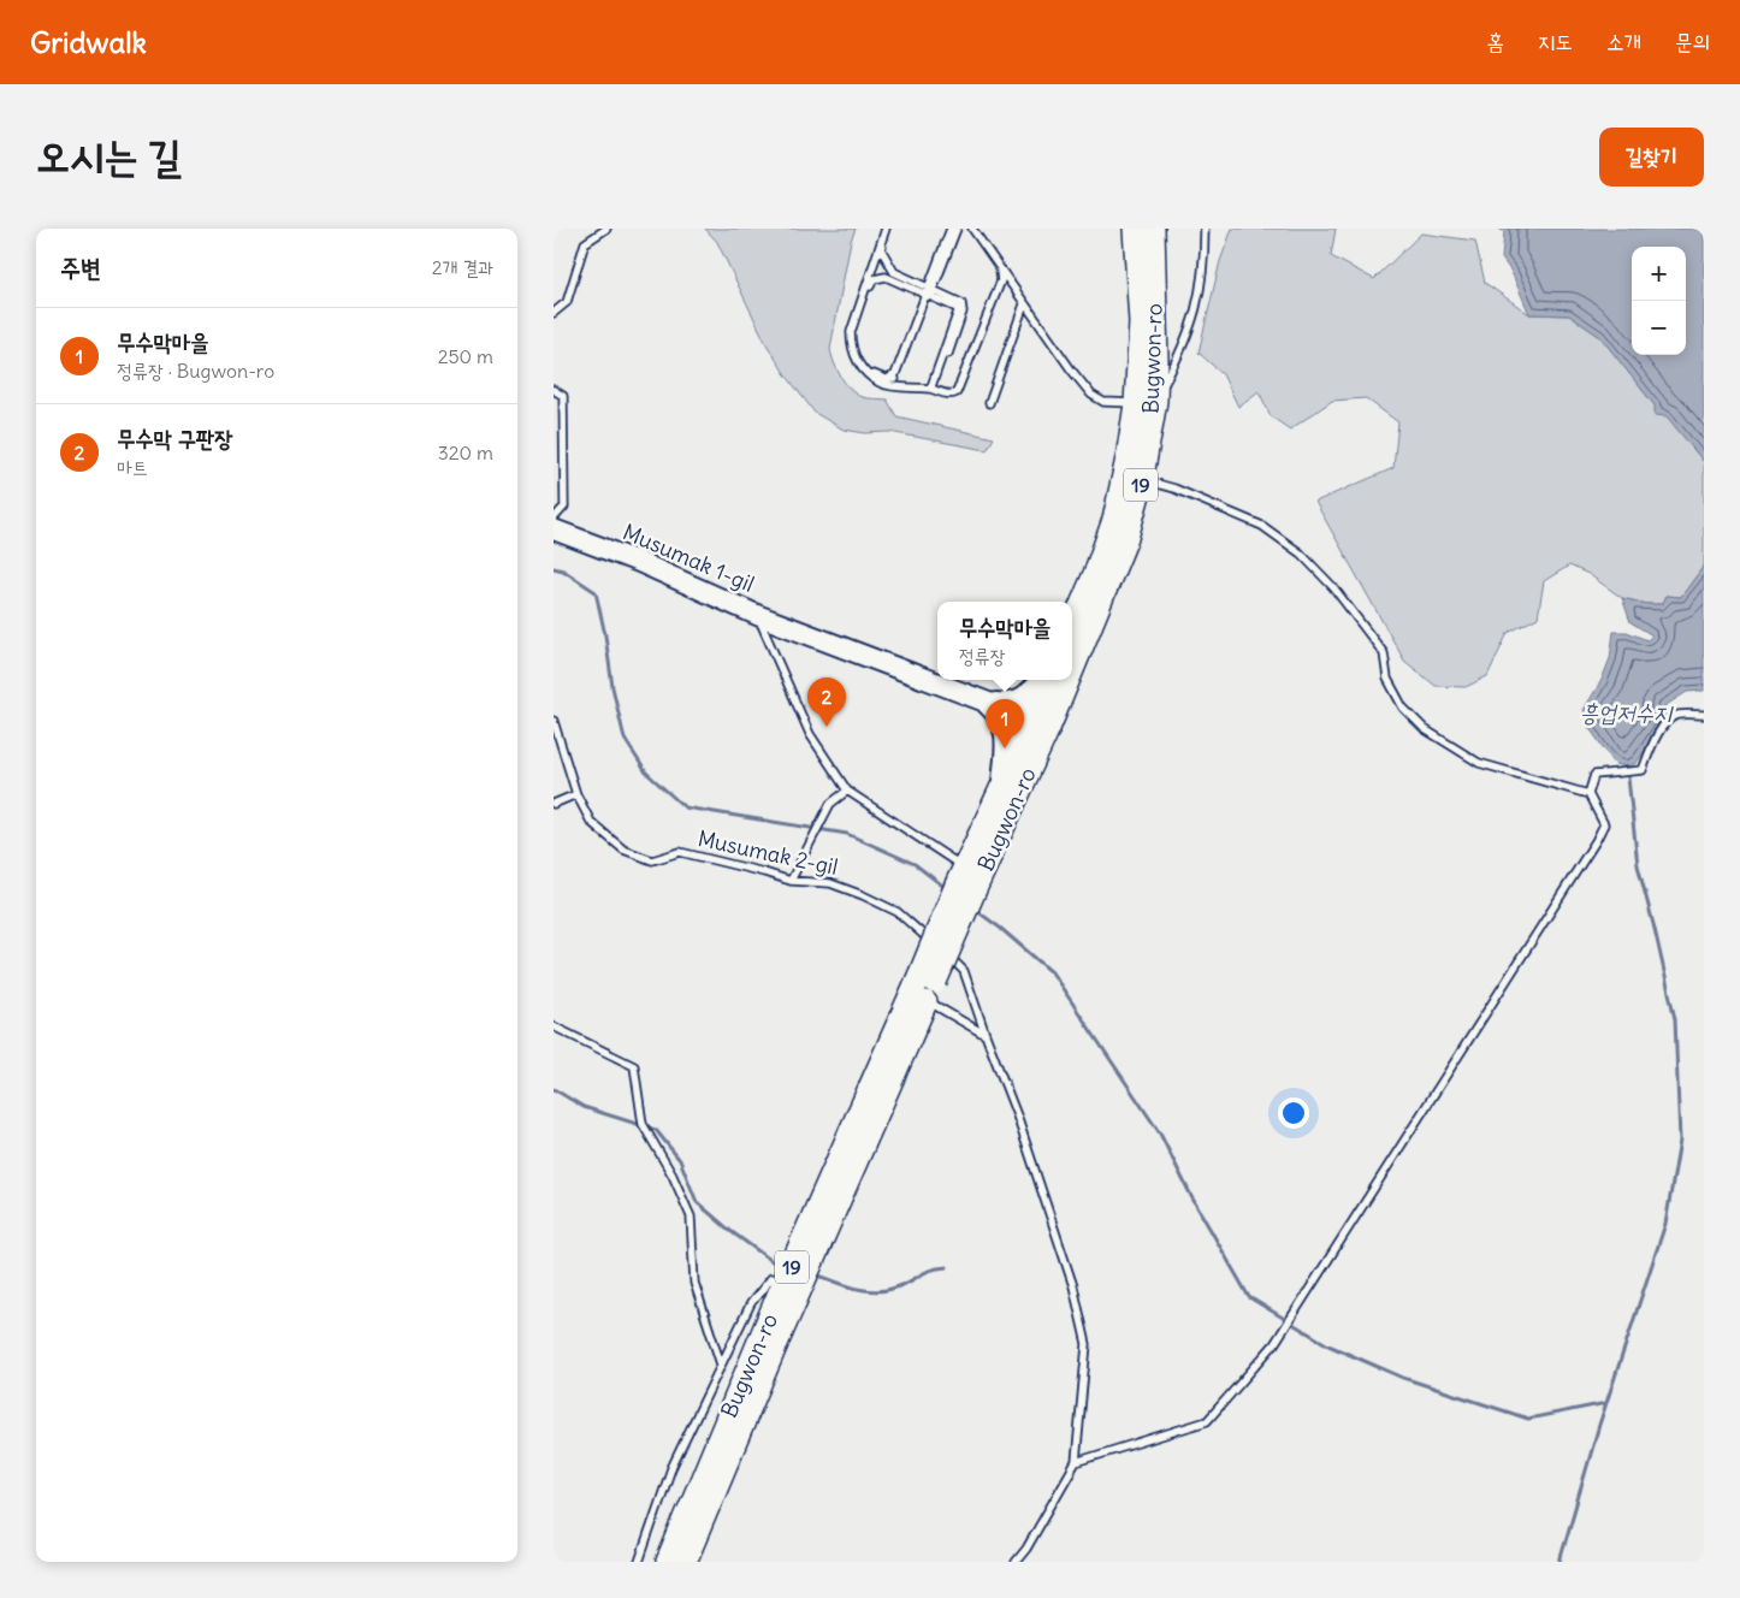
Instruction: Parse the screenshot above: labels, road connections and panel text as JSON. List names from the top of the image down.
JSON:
{
  "streets": {
    "main road": ["Bugwon-ro", "19"],
    "street": ["Musumak 1-gil"],
    "lane": ["Musumak 2-gil"]
  },
  "crossings": [
    ["Bugwon-ro", "19"],
    ["Bugwon-ro", "Musumak 1-gil"],
    ["19", "Musumak 1-gil"]
  ],
  "water": ["흥업저수지"],
  "page": {
    "header": "Gridwalk",
    "nav": [
      "홈",
      "지도",
      "소개",
      "문의"
    ],
    "buttons": "길찾기",
    "title": "오시는 길",
    "heading": ["주변", "2개 결과"],
    "map_buttons": ["+", "−"],
    "list": [
      {
        "mark": "1",
        "name": "무수막마을",
        "note": "정류장 · Bugwon-ro",
        "value": "250 m"
      },
      {
        "mark": "2",
        "name": "무수막 구판장",
        "note": "마트",
        "value": "320 m"
      }
    ],
    "popup": ["무수막마을", "정류장"],
    "pins": ["2", "1"]
  }
}
